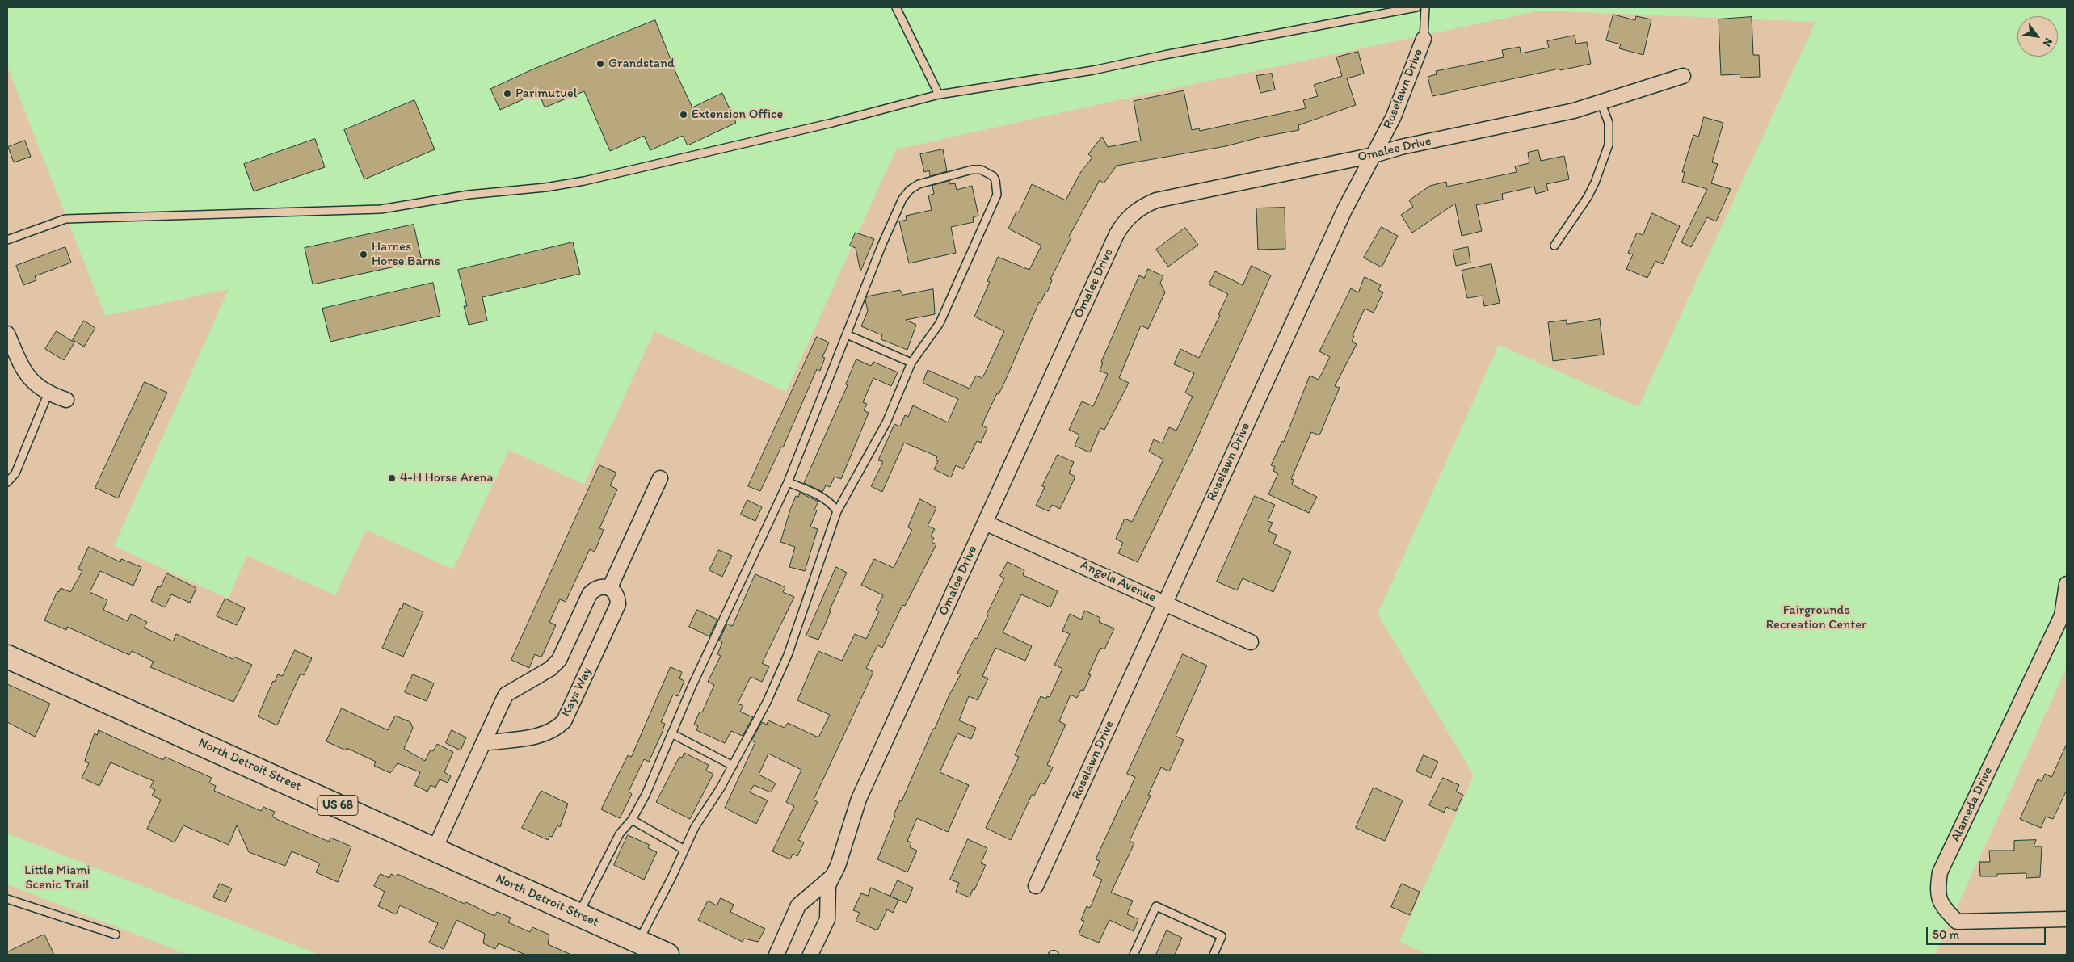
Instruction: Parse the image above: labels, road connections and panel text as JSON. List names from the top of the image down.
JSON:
{
  "streets": {
    "highway": ["North Detroit Street", "US 68"],
    "street": [
      "Roselawn Drive",
      "Omalee Drive",
      "Angela Avenue",
      "Kays Way",
      "Alameda Drive"
    ]
  },
  "crossings": [
    ["Roselawn Drive", "Omalee Drive"],
    ["Roselawn Drive", "Angela Avenue"],
    ["Omalee Drive", "Angela Avenue"]
  ],
  "parks": ["Fairgrounds Recreation Center", "Little Miami Scenic Trail"],
  "places": [
    "Grandstand",
    "Parimutuel",
    "Extension Office",
    "Harnes Horse Barns",
    "4-H Horse Arena"
  ],
  "scale_bar": "50 m",
  "north": "bottom right"
}
